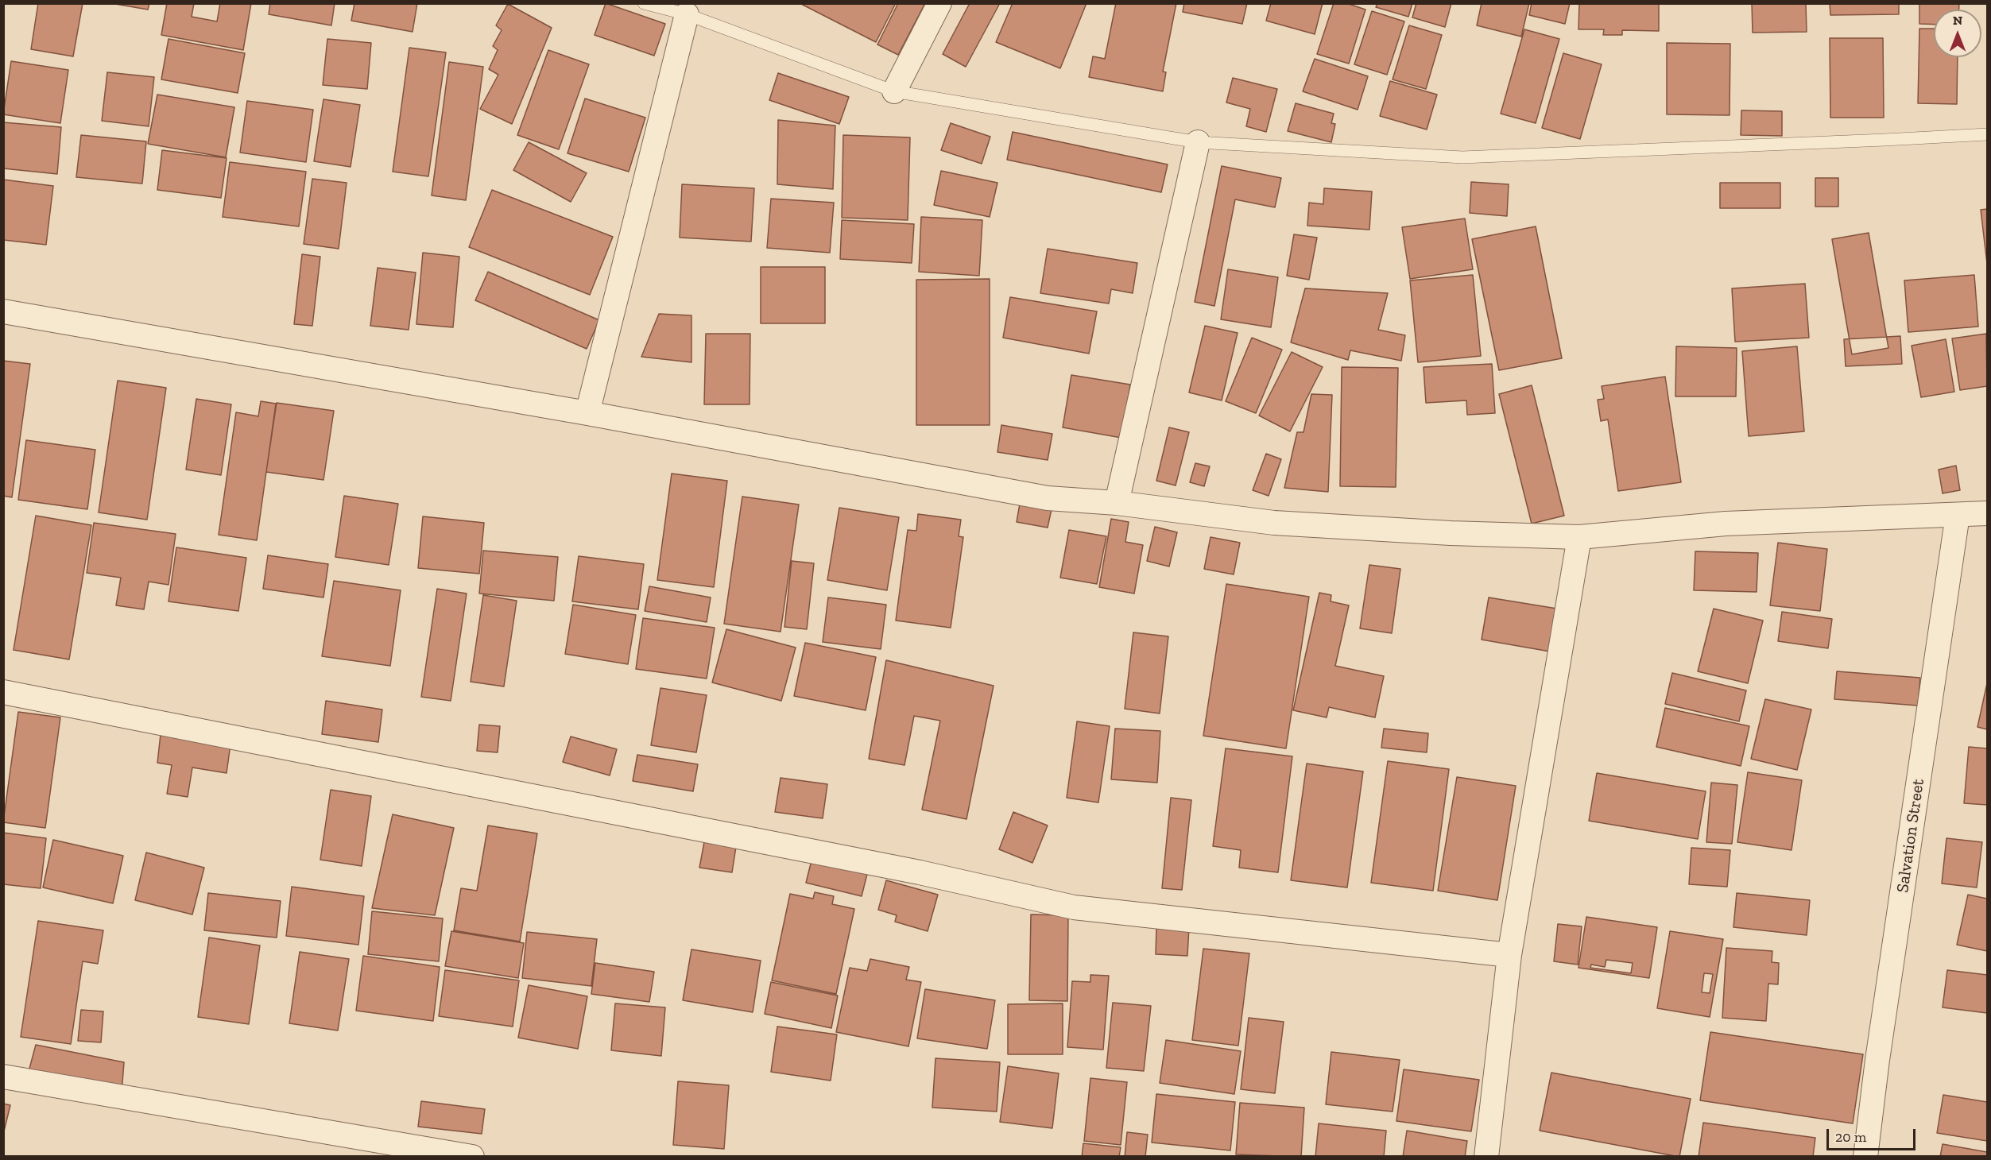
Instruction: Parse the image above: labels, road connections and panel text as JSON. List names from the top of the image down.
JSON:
{
  "streets": {
    "street": ["Salvation Street"]
  },
  "scale_bar": "20 m",
  "north": "top"
}
